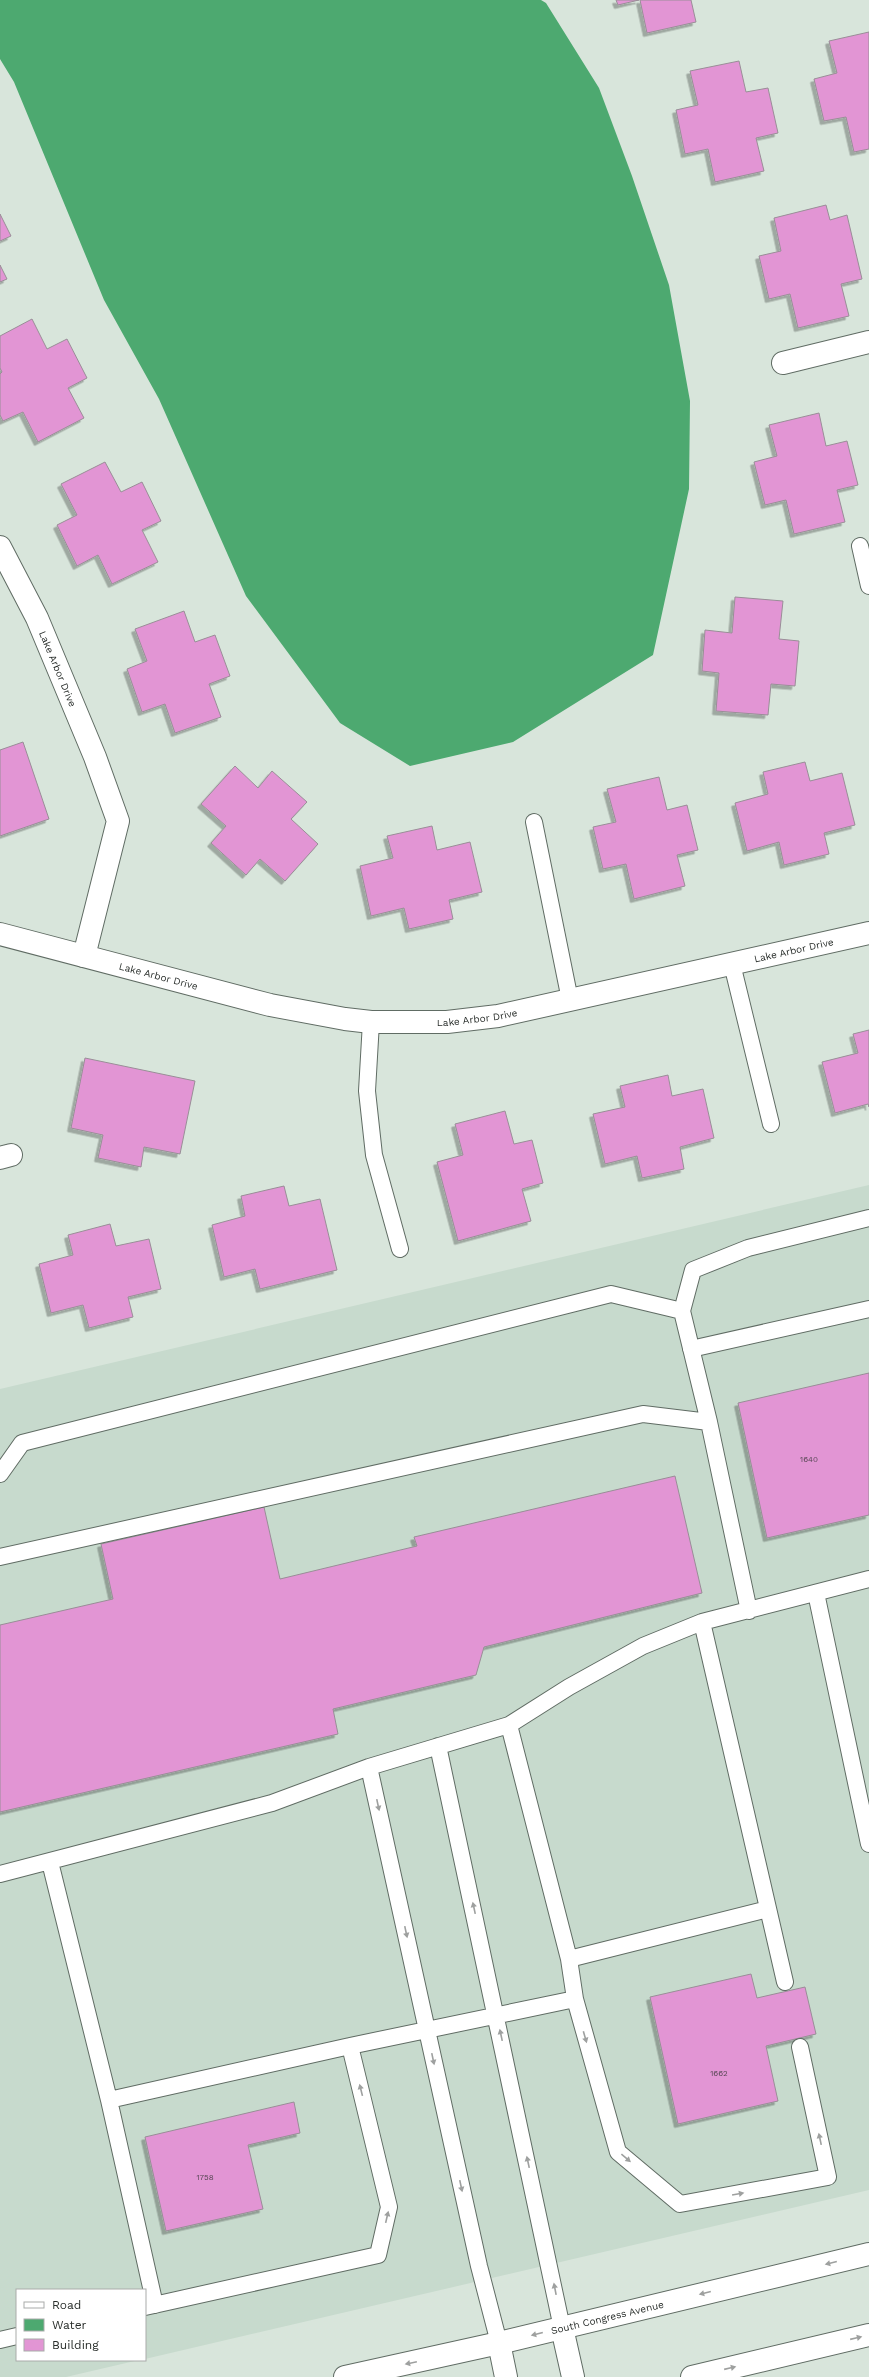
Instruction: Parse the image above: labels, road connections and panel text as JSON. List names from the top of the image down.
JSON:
{
  "streets": {
    "street": ["Lake Arbor Drive", "South Congress Avenue"]
  },
  "house_numbers": ["1640", "1662", "1758"],
  "legend": ["Road", "Water", "Building"]
}
